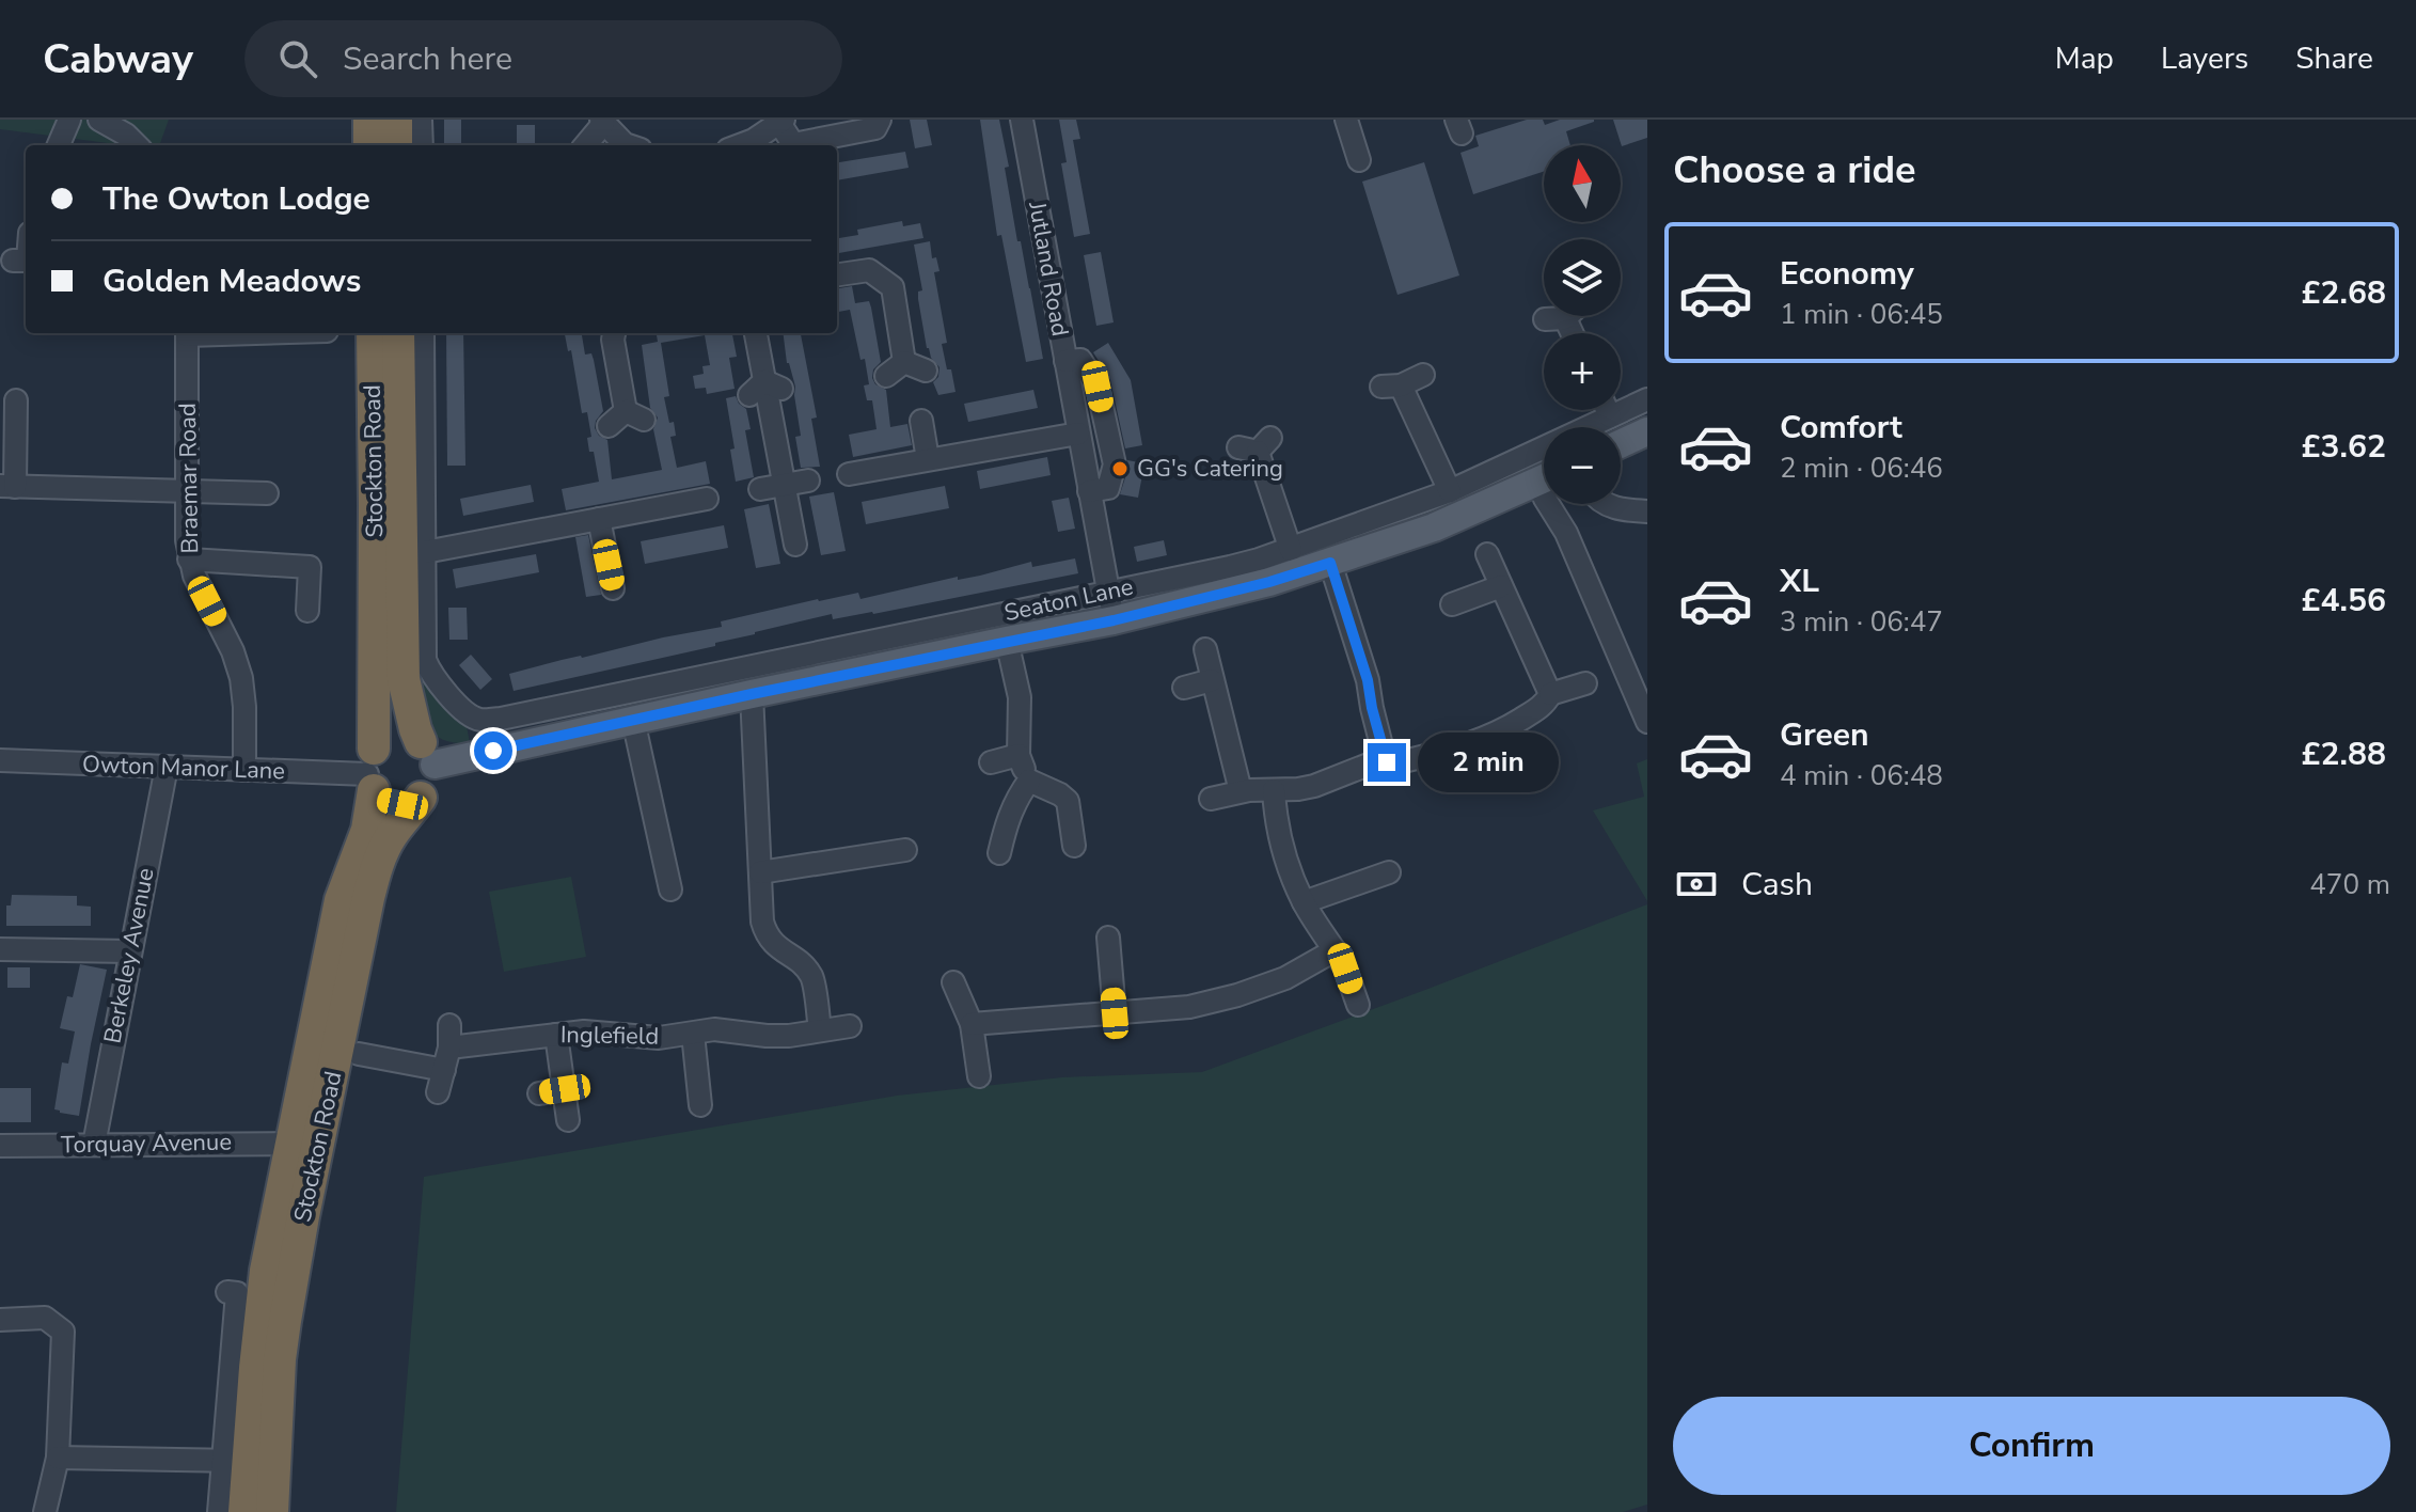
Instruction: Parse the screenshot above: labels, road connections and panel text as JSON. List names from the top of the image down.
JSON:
{
  "streets": {
    "highway": ["Stockton Road"],
    "main road": ["Seaton Lane"],
    "street": [
      "Jutland Road",
      "Braemar Road",
      "Owton Manor Lane",
      "Berkeley Avenue",
      "Inglefield",
      "Torquay Avenue"
    ]
  },
  "crossings": [
    ["Jutland Road", "Seaton Lane"],
    ["Stockton Road", "Seaton Lane"],
    ["Stockton Road", "Owton Manor Lane"],
    ["Stockton Road", "Torquay Avenue"],
    ["Braemar Road", "Owton Manor Lane"],
    ["Seaton Lane", "Owton Manor Lane"],
    ["Owton Manor Lane", "Berkeley Avenue"],
    ["Berkeley Avenue", "Torquay Avenue"]
  ],
  "places": ["GG's Catering"],
  "north": "top",
  "page": {
    "header": "Cabway",
    "search": "Search here",
    "nav": ["Map", "Layers", "Share"],
    "heading": "Choose a ride",
    "map_buttons": ["+", "−"],
    "banner": ["The Owton Lodge", "Golden Meadows"],
    "list": [
      {
        "name": "Economy",
        "note": "1 min · 06:45",
        "value": "£2.68"
      },
      {
        "name": "Comfort",
        "note": "2 min · 06:46",
        "value": "£3.62"
      },
      {
        "name": "XL",
        "note": "3 min · 06:47",
        "value": "£4.56"
      },
      {
        "name": "Green",
        "note": "4 min · 06:48",
        "value": "£2.88"
      }
    ],
    "bubble": "2 min",
    "pay": ["Cash", "470 m"],
    "buttons": "Confirm"
  }
}
